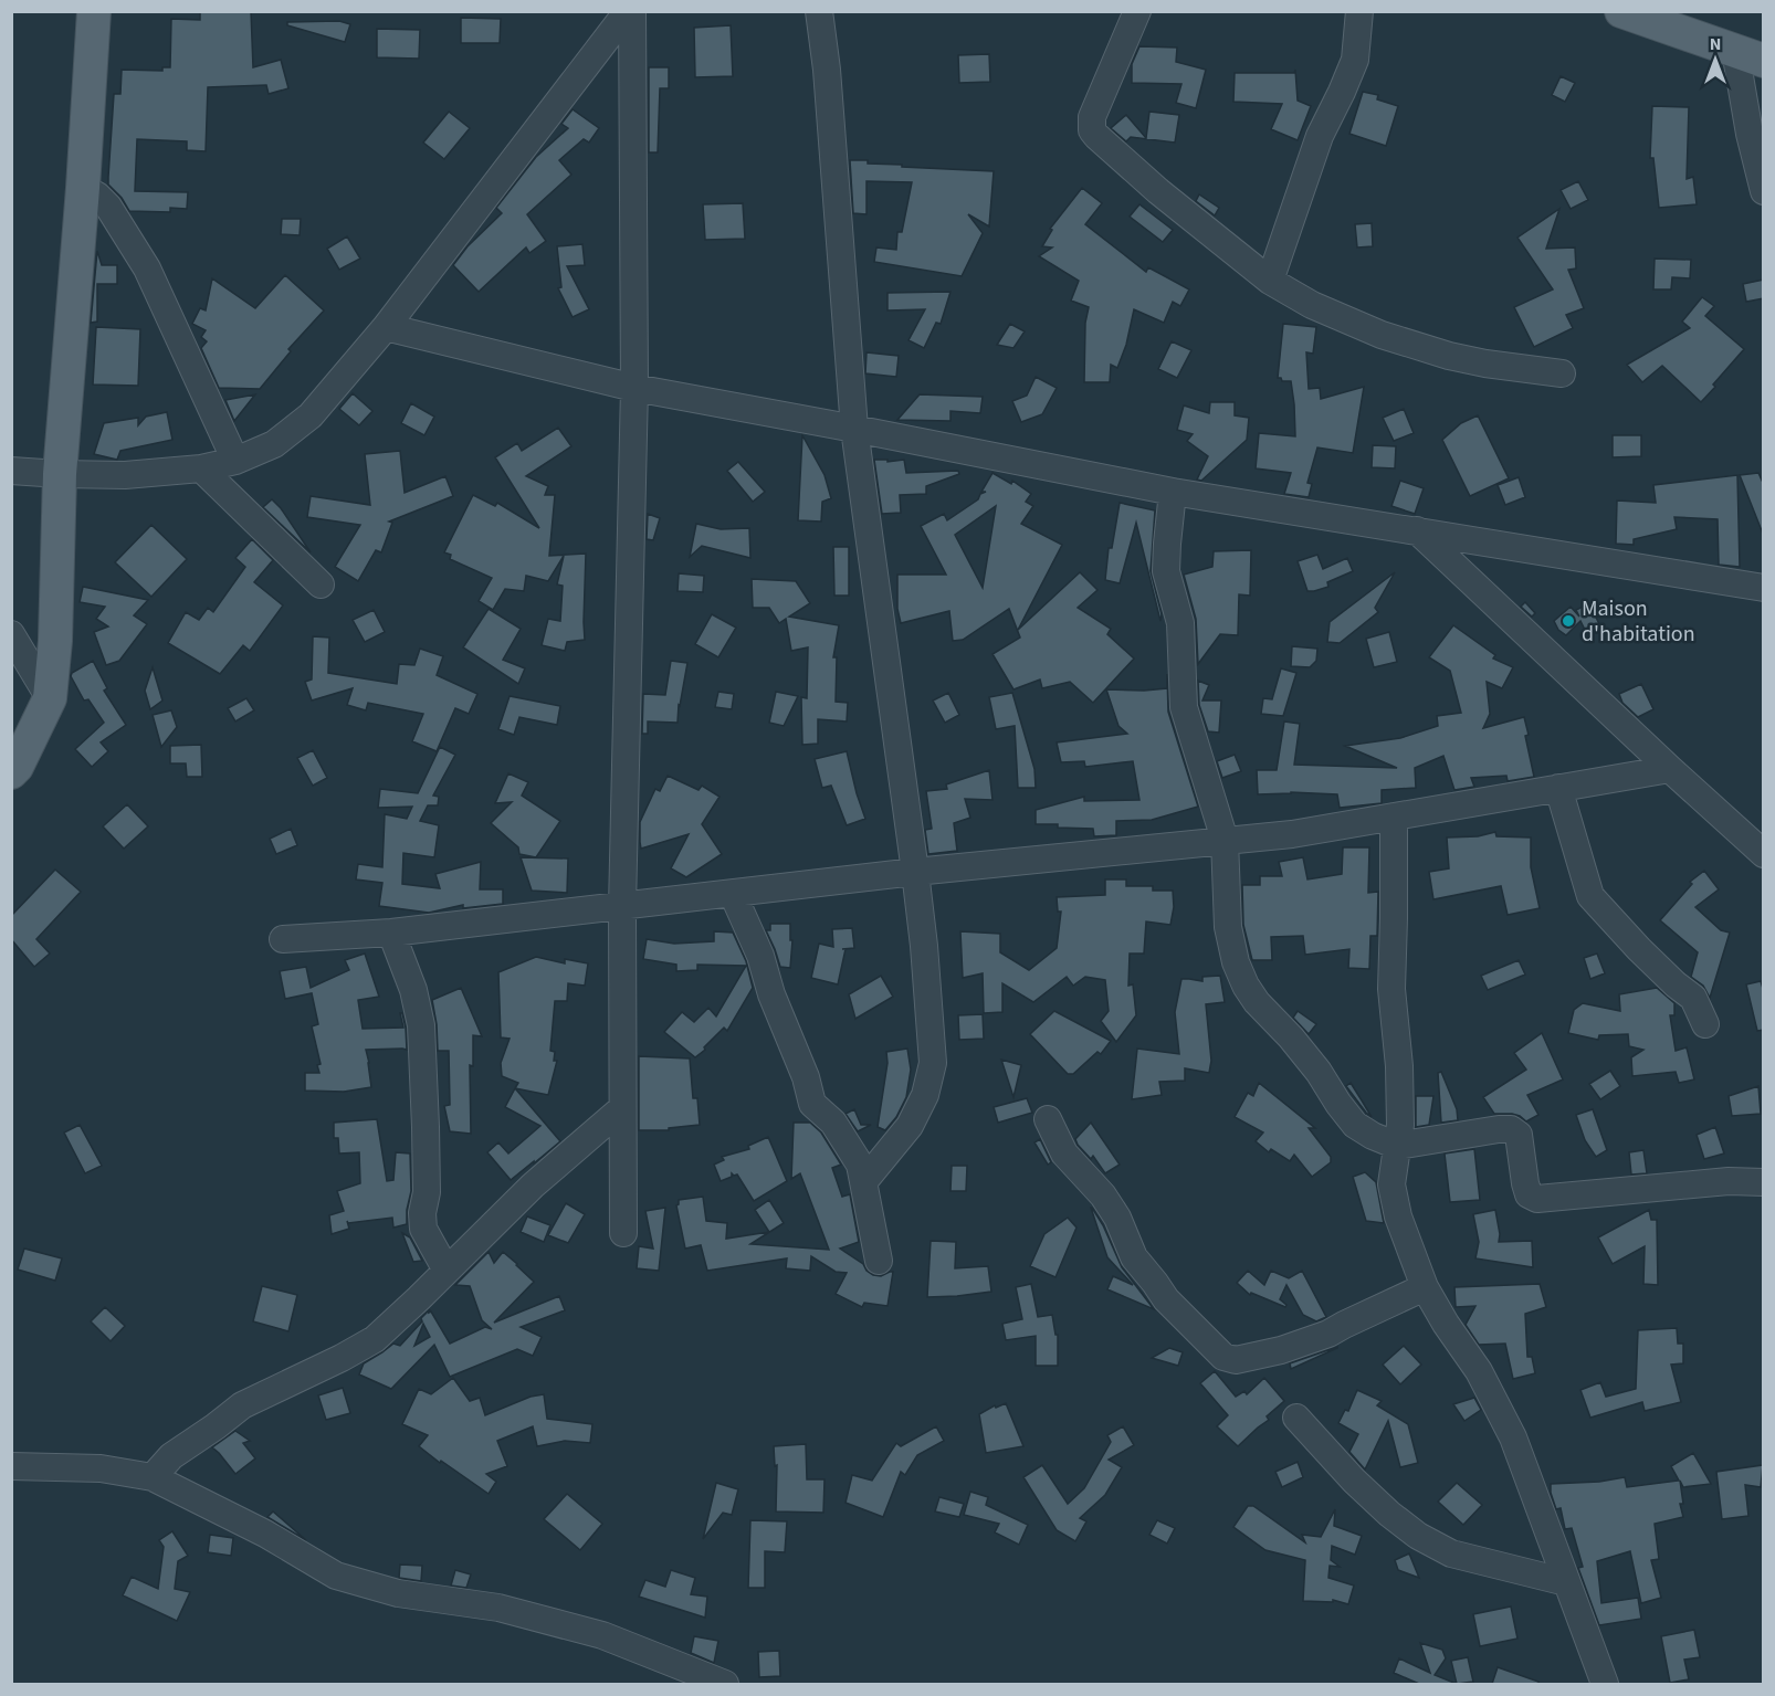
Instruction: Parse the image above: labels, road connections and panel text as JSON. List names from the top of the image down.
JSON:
{
  "places": ["Maison d'habitation"],
  "north": "top"
}
